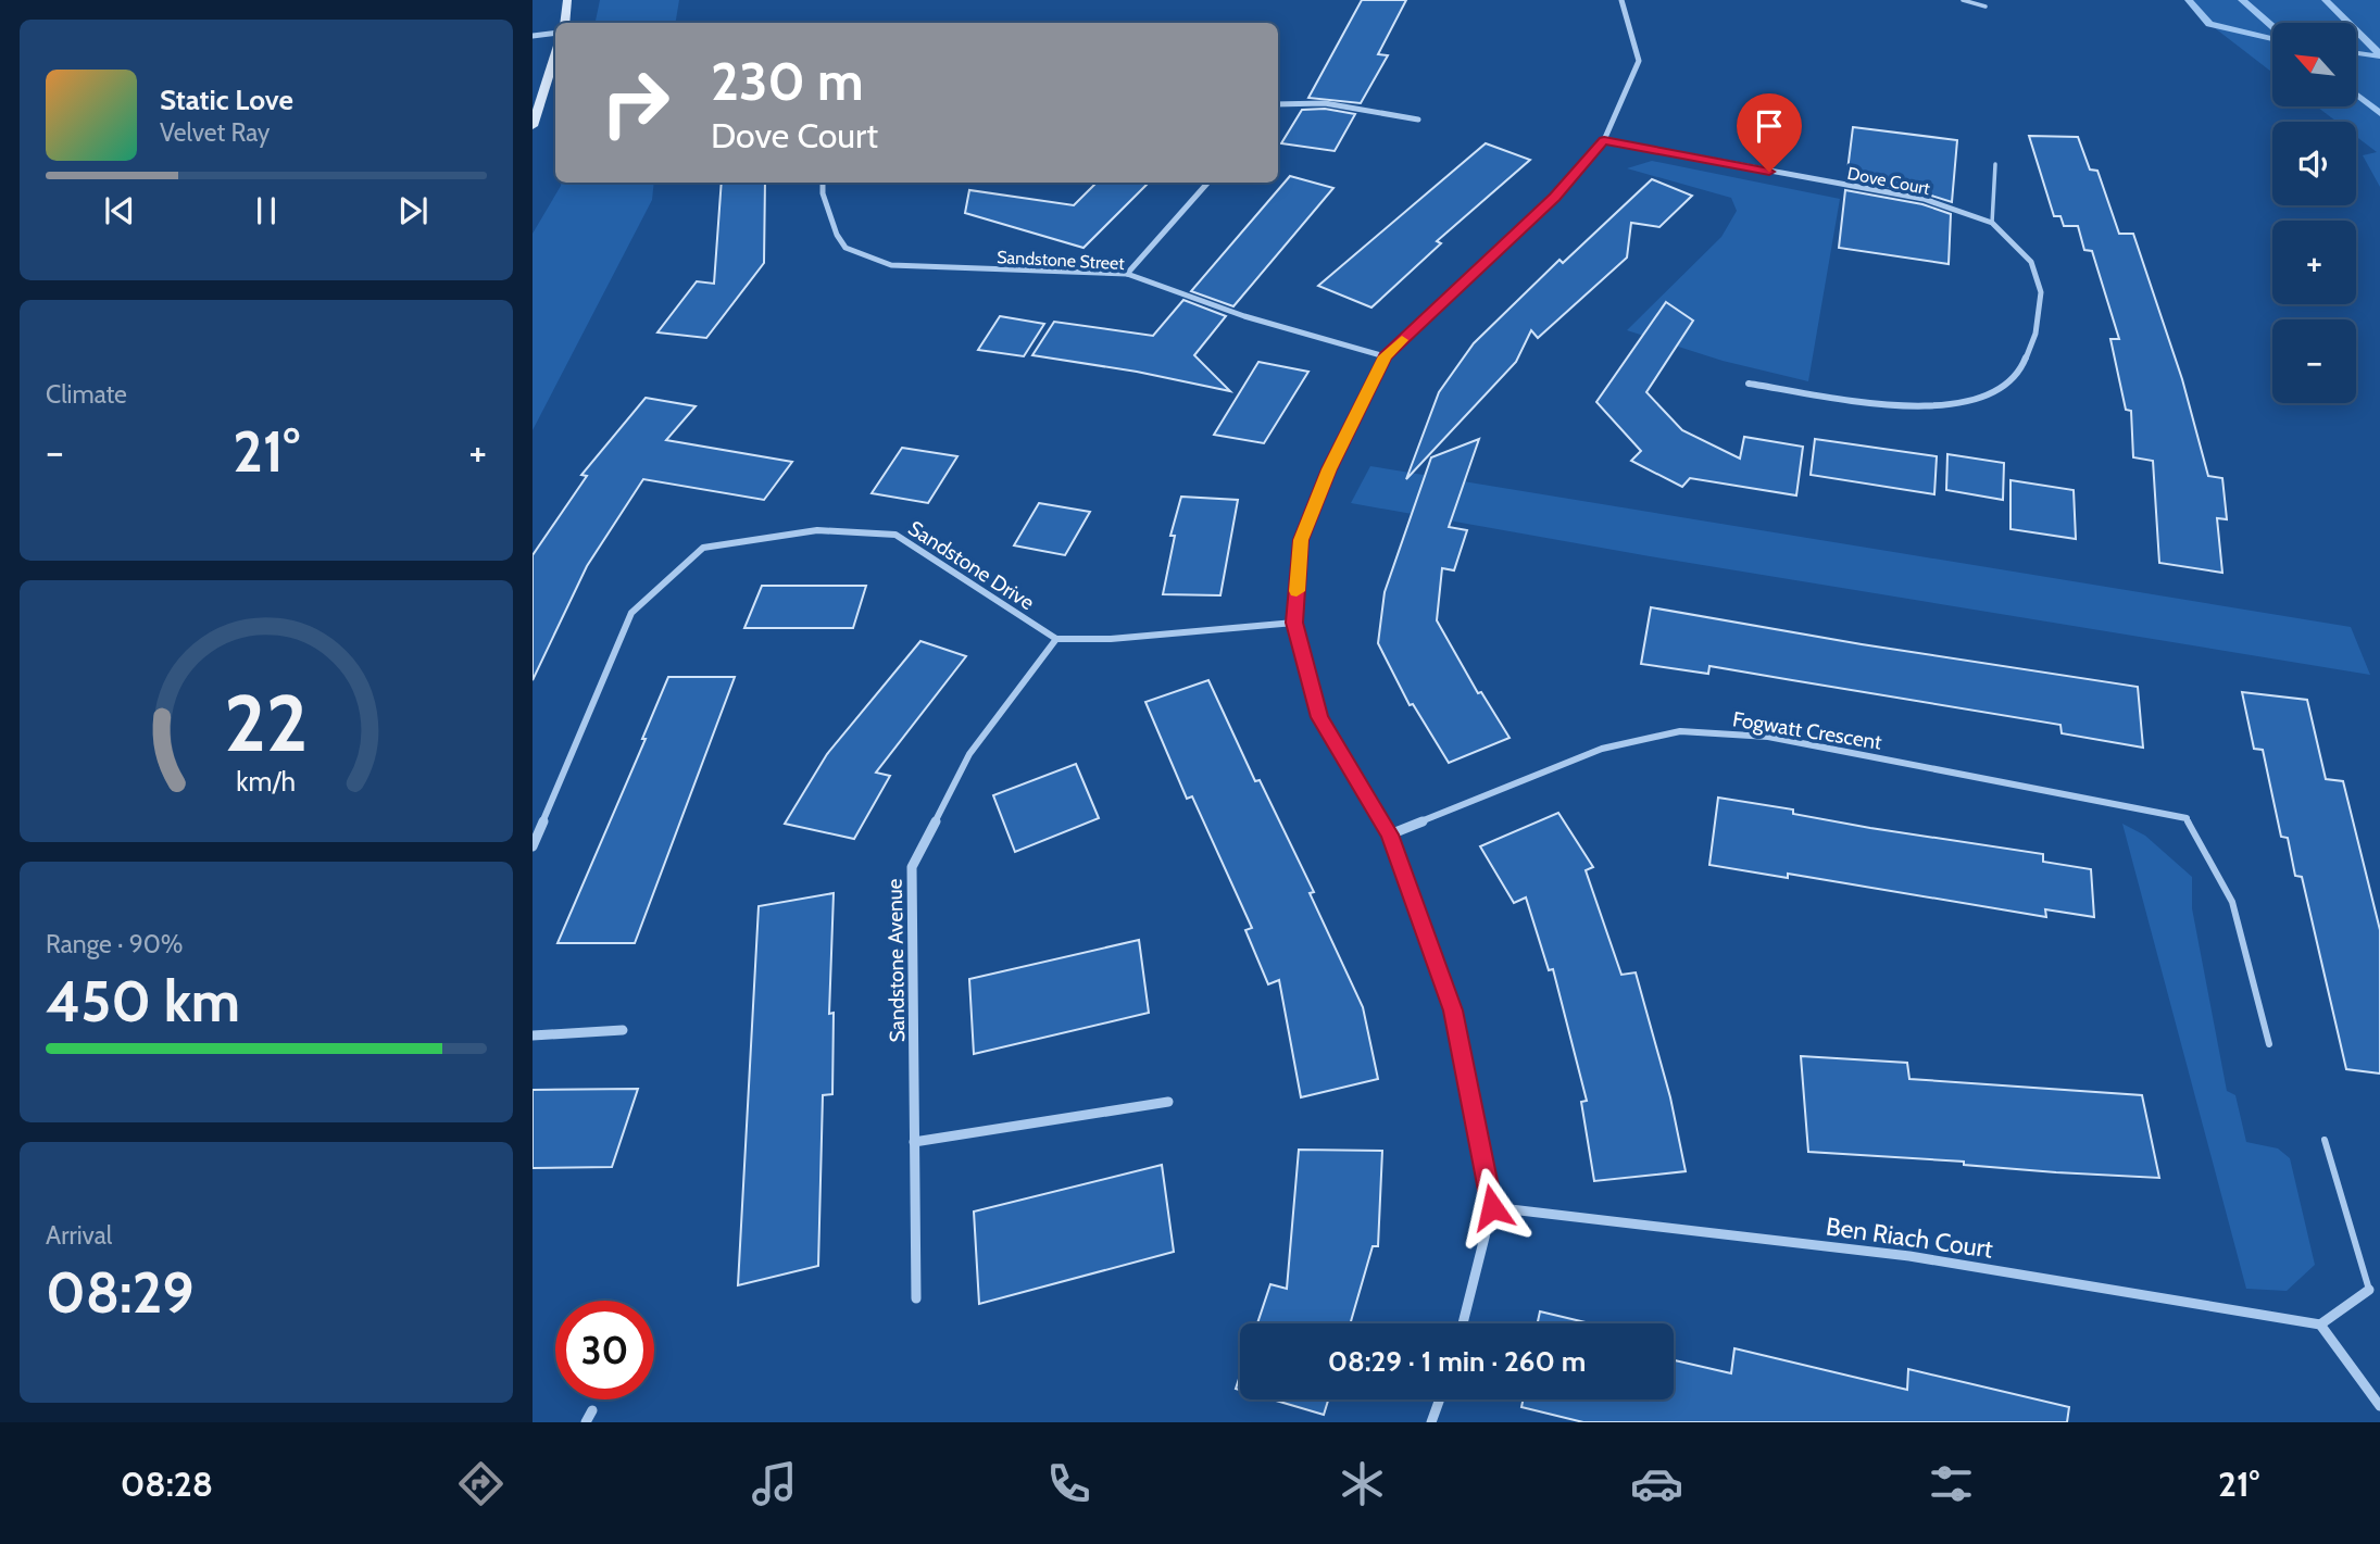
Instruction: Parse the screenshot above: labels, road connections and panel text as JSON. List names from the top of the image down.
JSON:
{
  "streets": {
    "street": [
      "Dove Court",
      "Sandstone Street",
      "Sandstone Drive",
      "Fogwatt Crescent",
      "Sandstone Avenue",
      "Ben Riach Court"
    ]
  },
  "crossings": [
    ["Sandstone Drive", "Sandstone Avenue"]
  ],
  "north": "top left",
  "page": {
    "map_buttons": ["+", "−"],
    "turn": ["230 m", "Dove Court"],
    "song": ["Static Love", "Velvet Ray"],
    "tile": [
      "Climate",
      ["Range · 90%", "450 km"],
      ["Arrival", "08:29"]
    ],
    "heat": ["−", "21°", "+"],
    "limit": "30",
    "trip": "08:29 · 1 min · 260 m",
    "tabs": ["08:28", "21°"],
    "gauge": ["22", "km/h"]
  }
}
